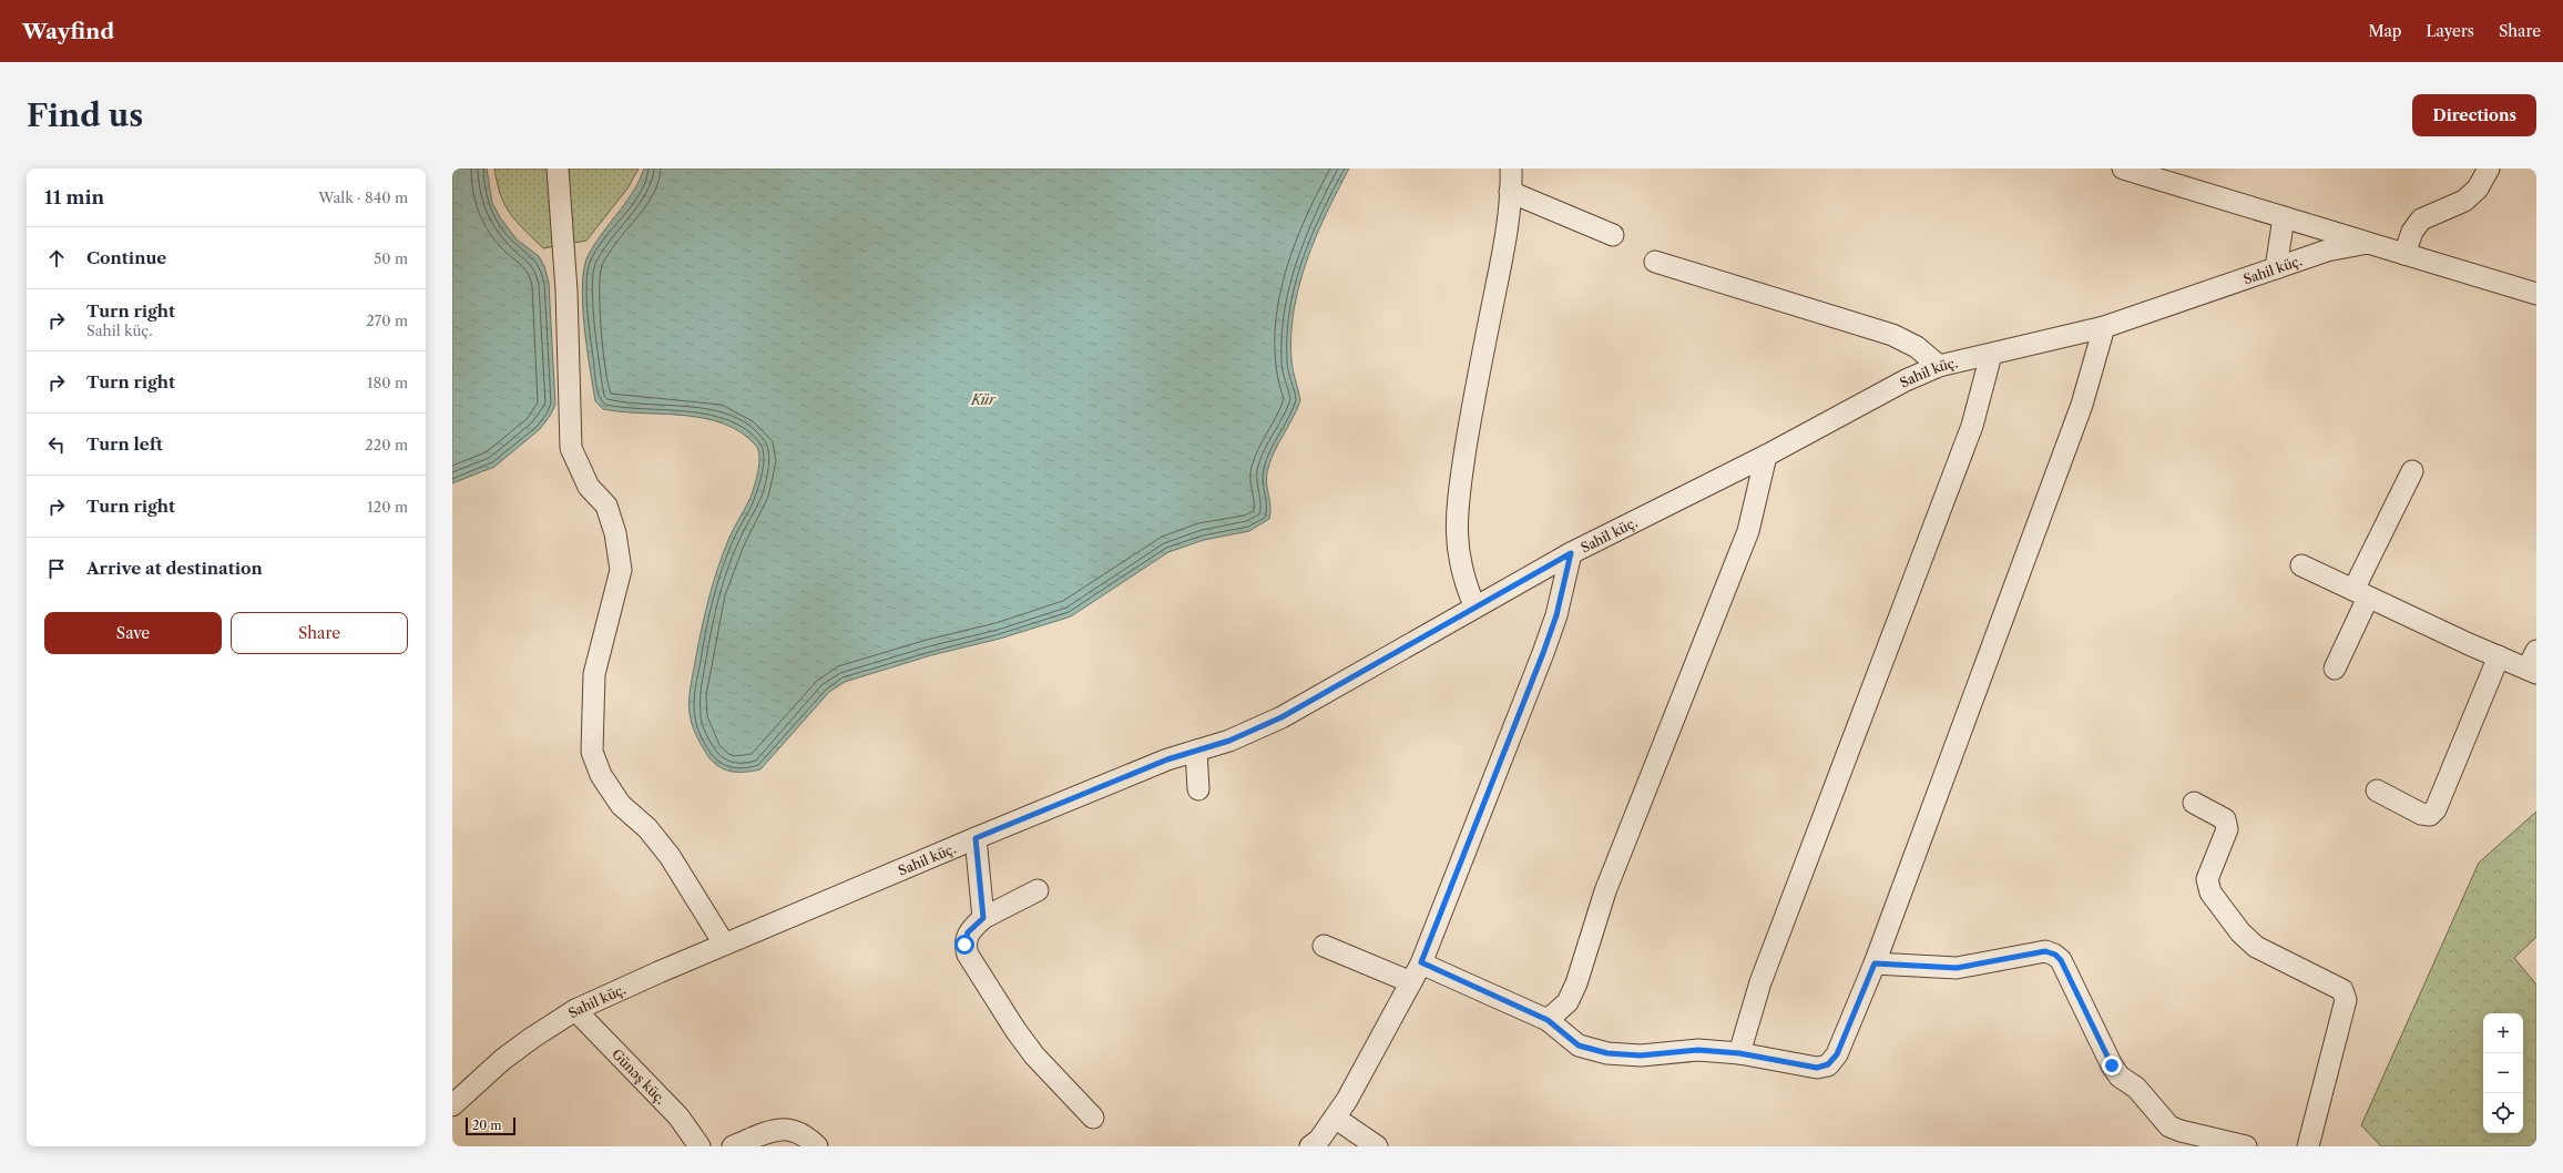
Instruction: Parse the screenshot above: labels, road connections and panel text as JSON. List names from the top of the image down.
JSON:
{
  "streets": {
    "street": ["Sahil küç.", "Günəş küç."]
  },
  "crossings": [
    ["Sahil küç.", "Günəş küç."]
  ],
  "water": ["Kür"],
  "scale_bar": "20 m",
  "page": {
    "header": "Wayfind",
    "nav": ["Map", "Layers", "Share"],
    "buttons": [
      "Directions",
      ["Save", "Share"]
    ],
    "title": "Find us",
    "heading": ["11 min", "Walk · 840 m"],
    "list": [
      ["Continue", "50 m"],
      ["Turn right", "Sahil küç.", "270 m"],
      ["Turn right", "180 m"],
      ["Turn left", "220 m"],
      ["Turn right", "120 m"],
      "Arrive at destination"
    ],
    "map_buttons": ["+", "−"],
    "scale": "20 m"
  }
}
